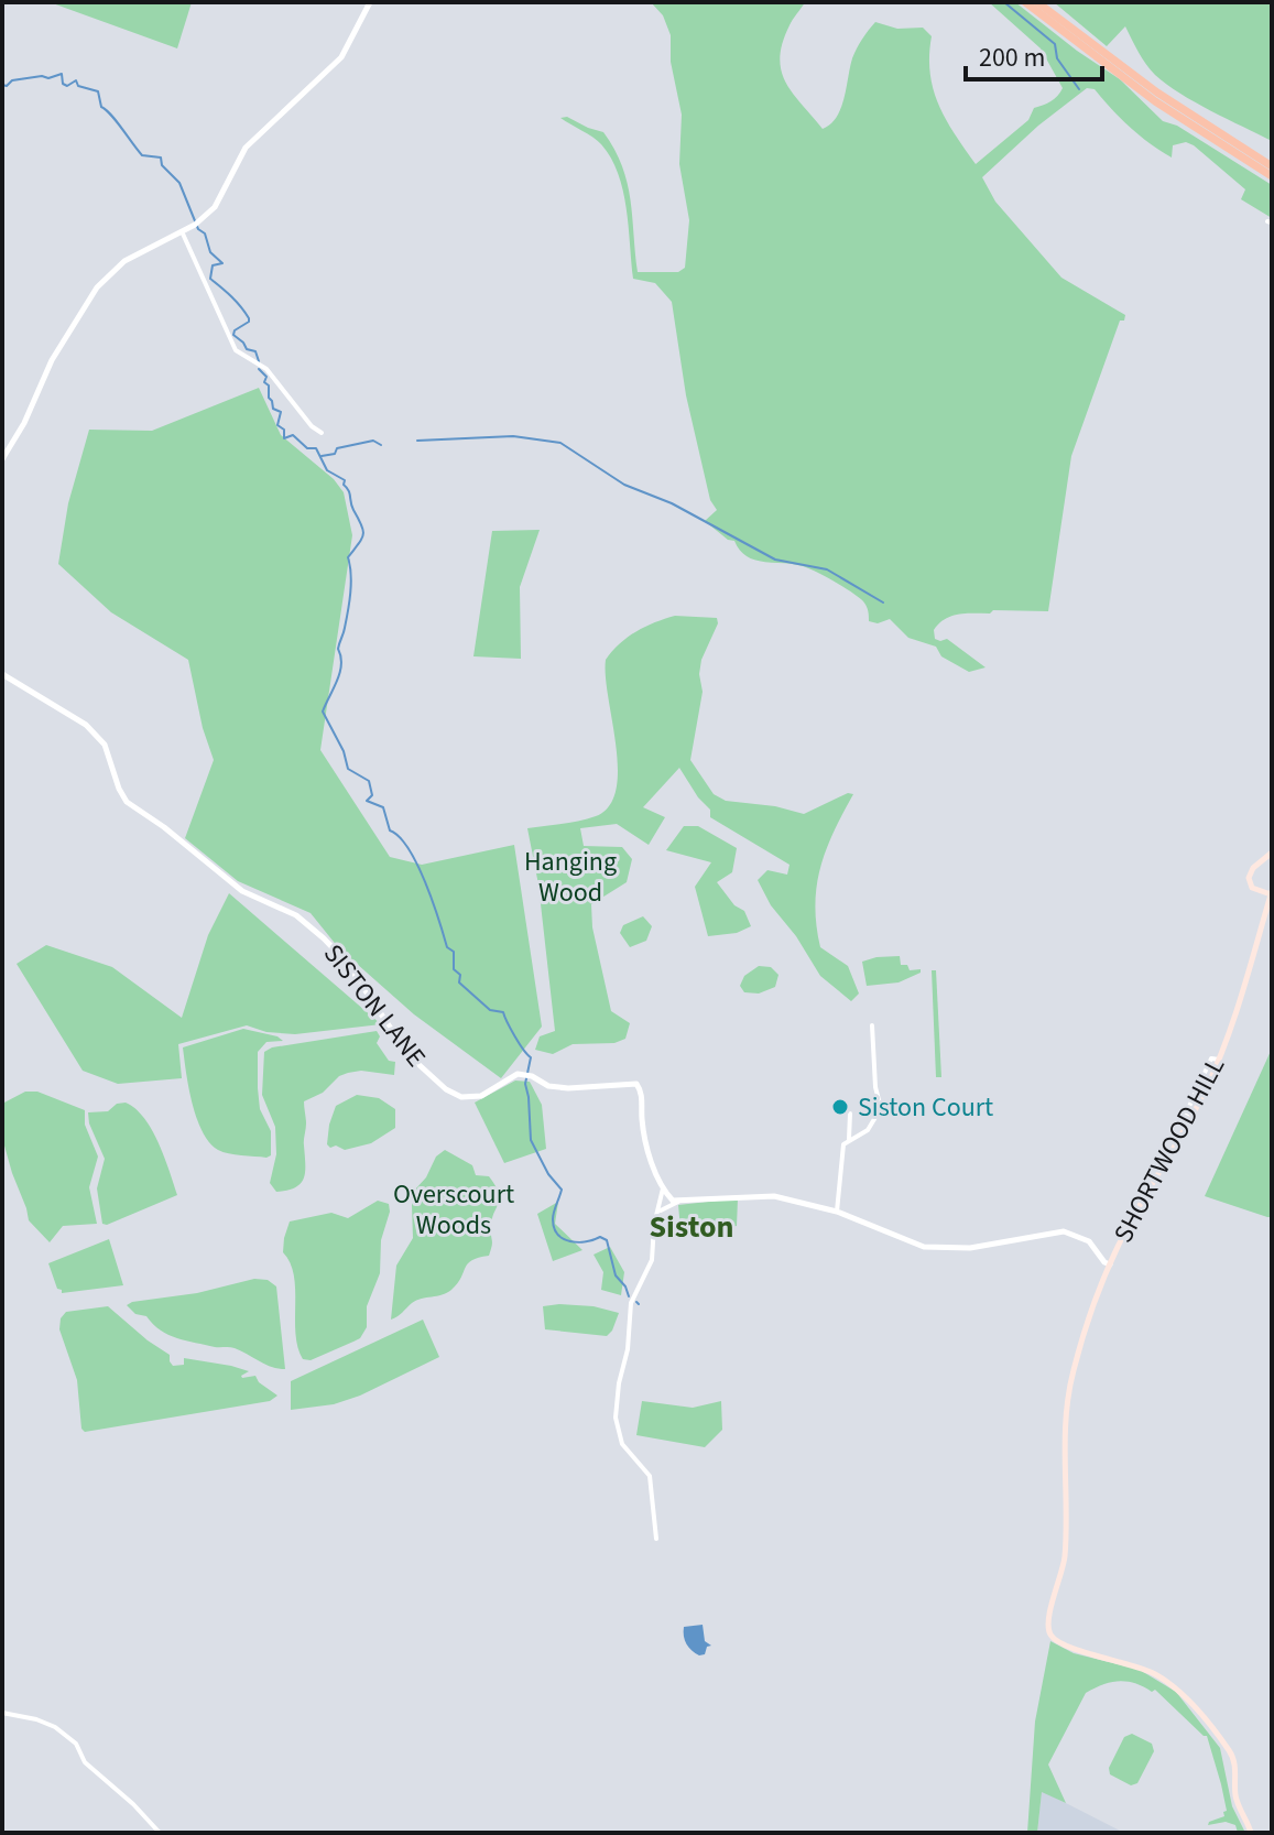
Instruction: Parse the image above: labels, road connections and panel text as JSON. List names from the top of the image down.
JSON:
{
  "streets": {
    "main road": ["SHORTWOOD HILL"],
    "street": ["SISTON LANE"]
  },
  "districts": ["Siston"],
  "parks": ["Hanging Wood", "Overscourt Woods"],
  "places": ["Siston Court"],
  "scale_bar": "200 m"
}
